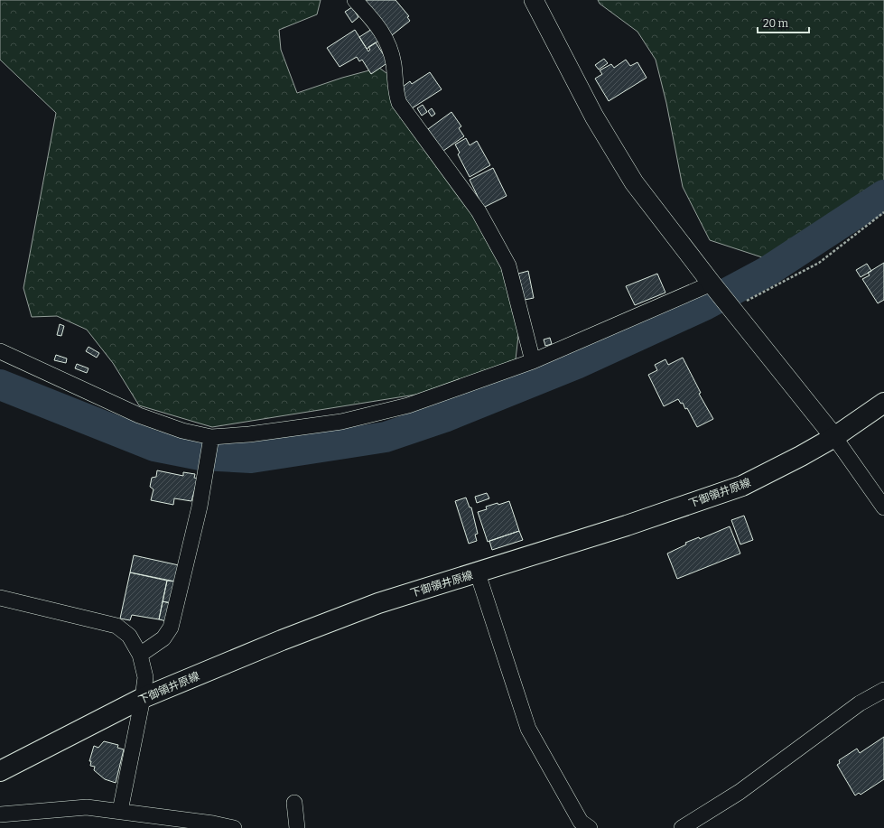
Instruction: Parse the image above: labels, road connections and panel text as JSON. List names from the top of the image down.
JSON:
{
  "streets": {
    "main road": ["下御領井原線"]
  },
  "scale_bar": "20 m"
}
